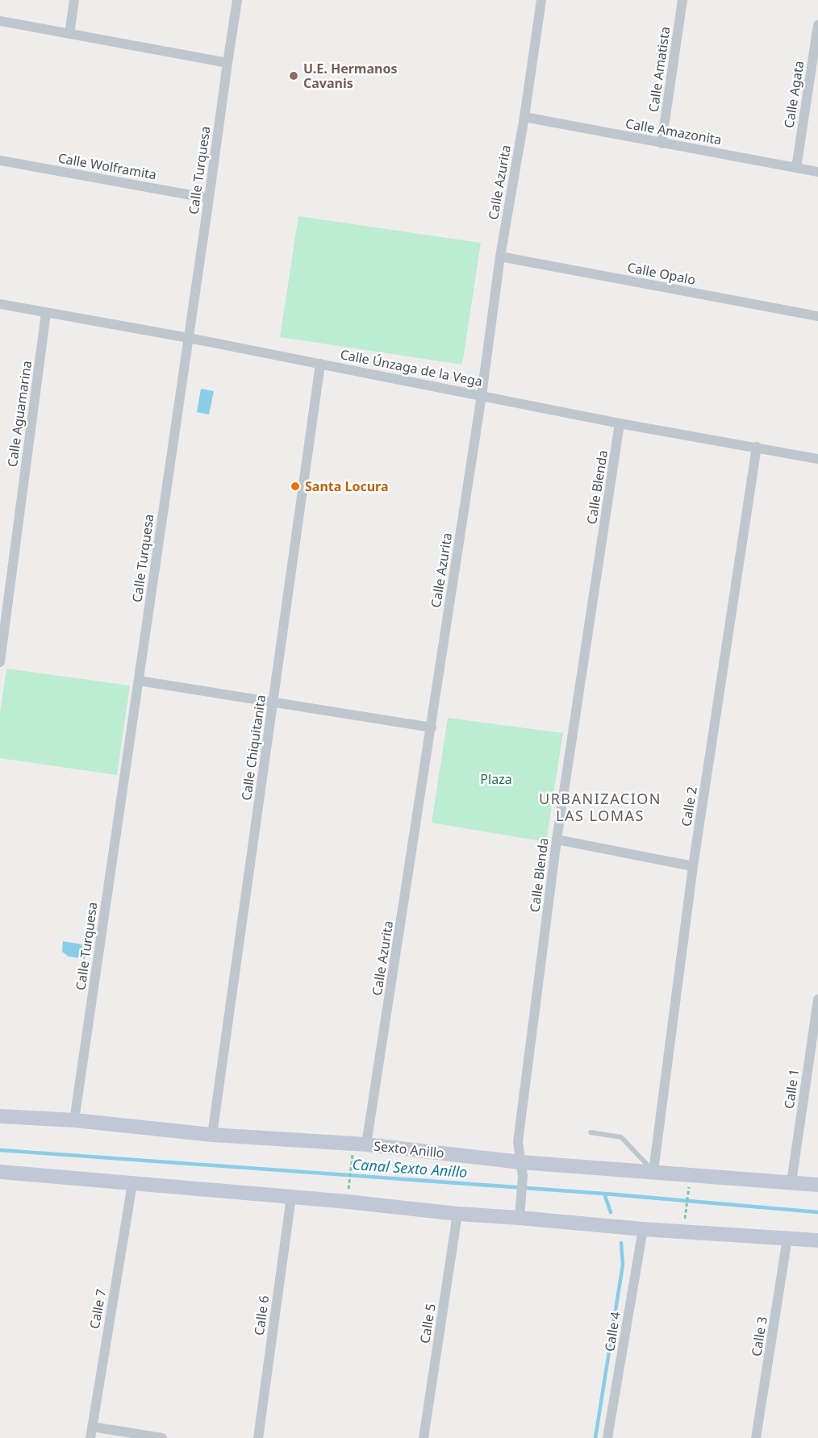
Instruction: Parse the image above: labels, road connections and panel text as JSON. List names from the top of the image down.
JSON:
{
  "streets": {
    "main road": ["Sexto Anillo"],
    "street": [
      "Calle Amatista",
      "Calle Agata",
      "Calle Amazonita",
      "Calle Wolframita",
      "Calle Turquesa",
      "Calle Azurita",
      "Calle Opalo",
      "Calle Únzaga de la Vega",
      "Calle Aguamarina",
      "Calle Blenda",
      "Calle Chiquitanita",
      "Calle 2",
      "Calle 1",
      "Calle 7",
      "Calle 6",
      "Calle 5",
      "Calle 4",
      "Calle 3"
    ]
  },
  "crossings": [
    ["Calle Amatista", "Calle Amazonita"],
    ["Calle Agata", "Calle Amazonita"],
    ["Calle Amazonita", "Calle Azurita"],
    ["Calle Wolframita", "Calle Turquesa"],
    ["Calle Turquesa", "Calle Únzaga de la Vega"],
    ["Calle Turquesa", "Sexto Anillo"],
    ["Calle Azurita", "Calle Opalo"],
    ["Calle Azurita", "Calle Únzaga de la Vega"],
    ["Calle Azurita", "Sexto Anillo"],
    ["Calle Únzaga de la Vega", "Calle Aguamarina"],
    ["Calle Únzaga de la Vega", "Calle Blenda"],
    ["Calle Únzaga de la Vega", "Calle Chiquitanita"],
    ["Calle Únzaga de la Vega", "Calle 2"],
    ["Calle Blenda", "Sexto Anillo"],
    ["Calle Chiquitanita", "Sexto Anillo"],
    ["Calle 2", "Sexto Anillo"],
    ["Calle 1", "Sexto Anillo"]
  ],
  "districts": ["URBANIZACION LAS LOMAS"],
  "water": ["Canal Sexto Anillo"],
  "parks": ["Plaza"],
  "places": ["U.E. Hermanos Cavanis", "Santa Locura"]
}
